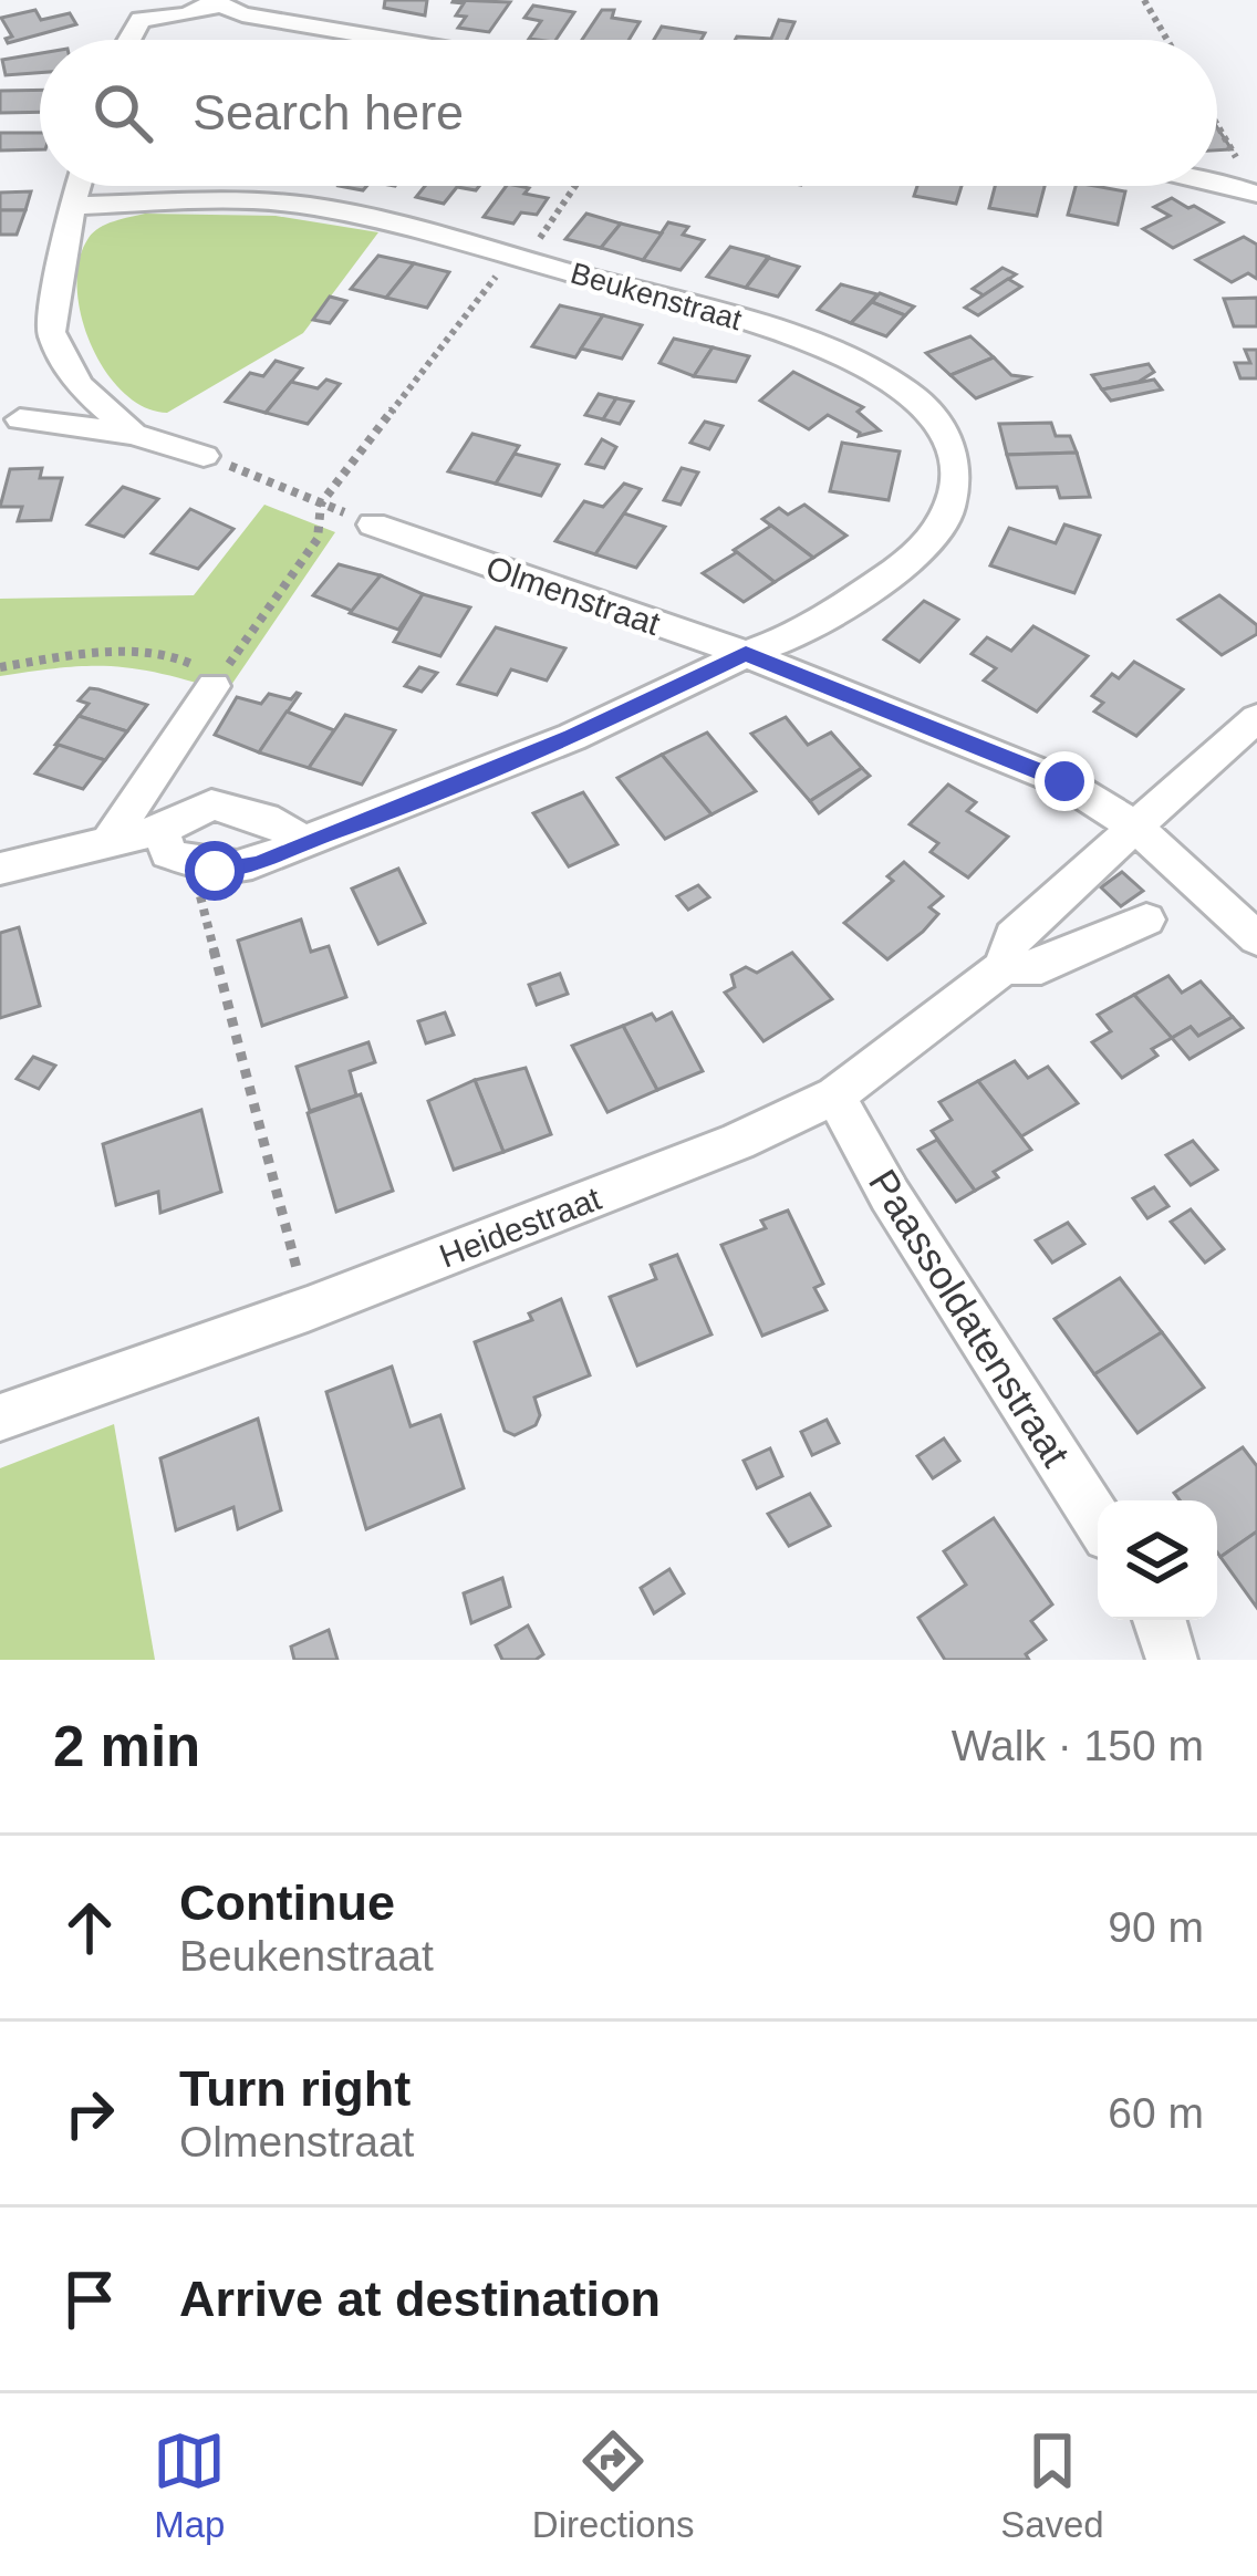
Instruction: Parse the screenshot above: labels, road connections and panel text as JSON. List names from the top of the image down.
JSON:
{
  "streets": {
    "street": [
      "Beukenstraat",
      "Olmenstraat",
      "Heidestraat",
      "Paassoldatenstraat"
    ]
  },
  "crossings": [
    ["Beukenstraat", "Olmenstraat"],
    ["Olmenstraat", "Heidestraat"],
    ["Heidestraat", "Paassoldatenstraat"]
  ],
  "page": {
    "search": "Search here",
    "heading": ["2 min", "Walk · 150 m"],
    "list": [
      ["Continue", "Beukenstraat", "90 m"],
      ["Turn right", "Olmenstraat", "60 m"],
      "Arrive at destination"
    ],
    "nav": ["Map", "Directions", "Saved"]
  }
}
